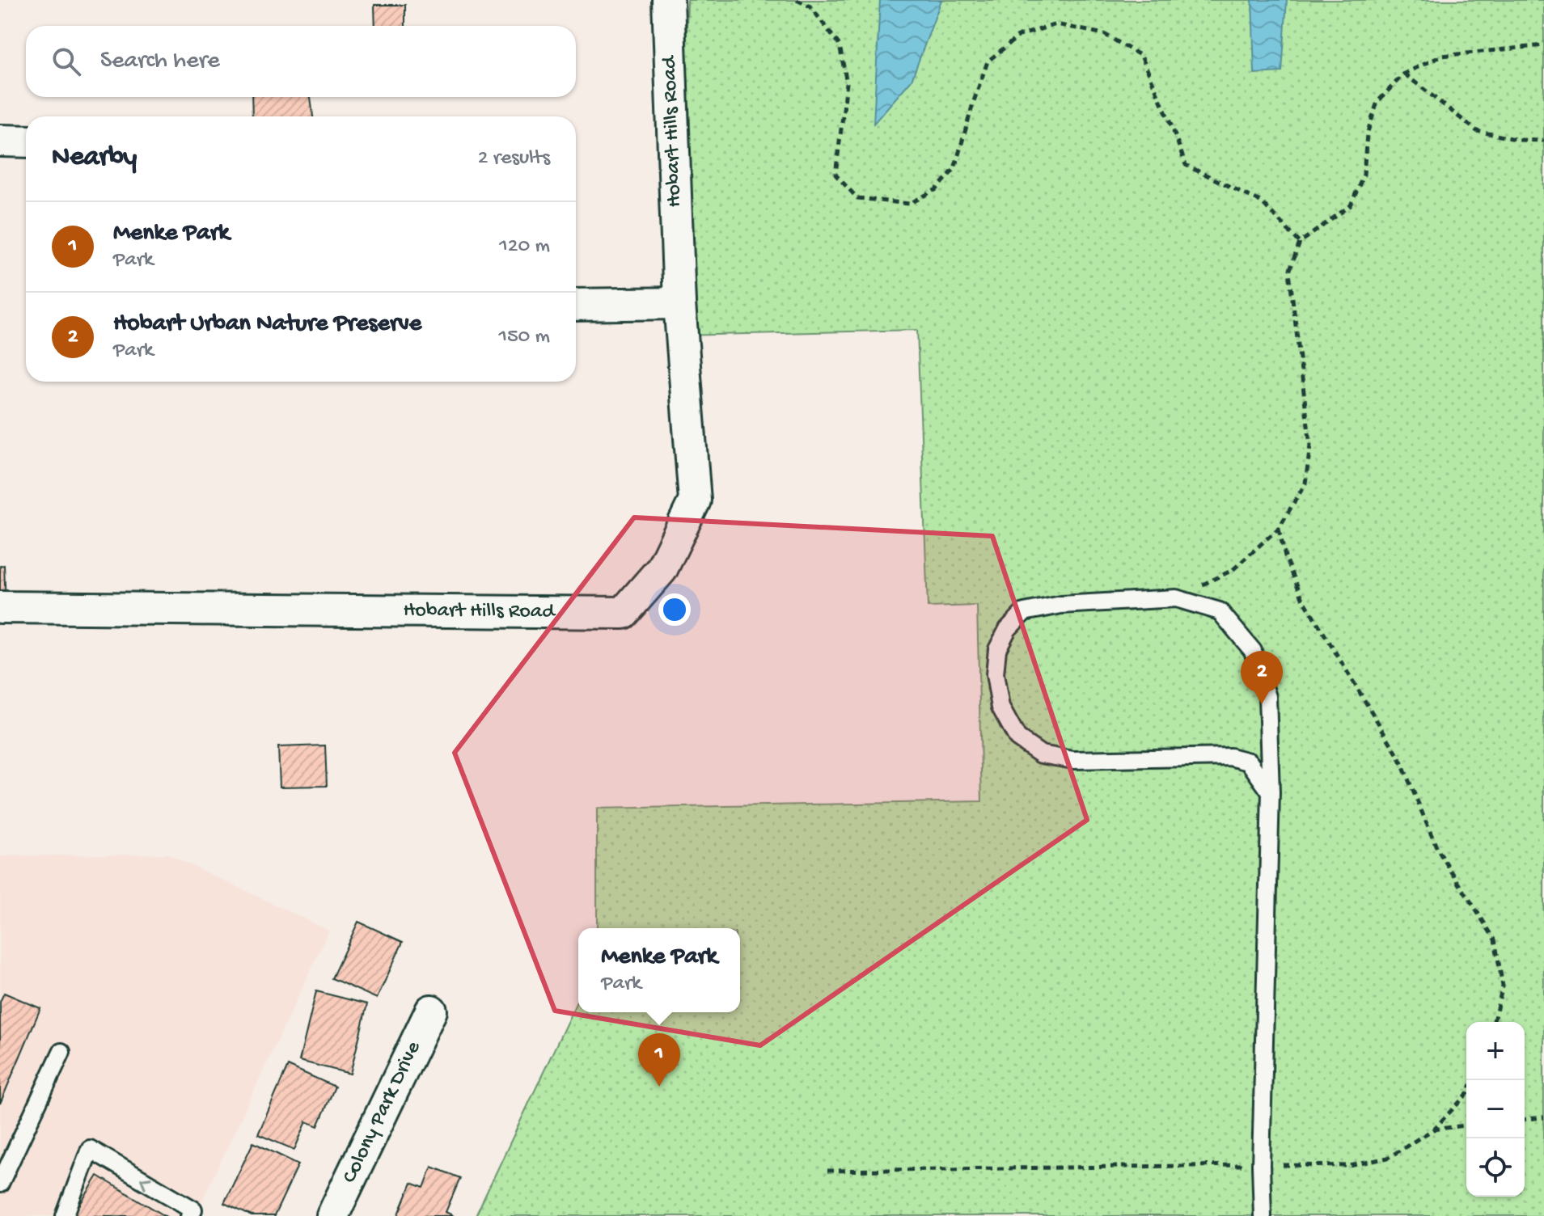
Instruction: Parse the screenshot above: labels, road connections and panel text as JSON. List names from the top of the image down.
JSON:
{
  "streets": {
    "street": ["Hobart Hills Road", "Colony Park Drive"]
  },
  "page": {
    "search": "Search here",
    "heading": ["Nearby", "2 results"],
    "list": [
      {
        "mark": "1",
        "name": "Menke Park",
        "note": "Park",
        "value": "120 m"
      },
      {
        "mark": "2",
        "name": "Hobart Urban Nature Preserve",
        "note": "Park",
        "value": "150 m"
      }
    ],
    "pins": ["2", "1"],
    "popup": ["Menke Park", "Park"],
    "map_buttons": ["+", "−"]
  }
}
